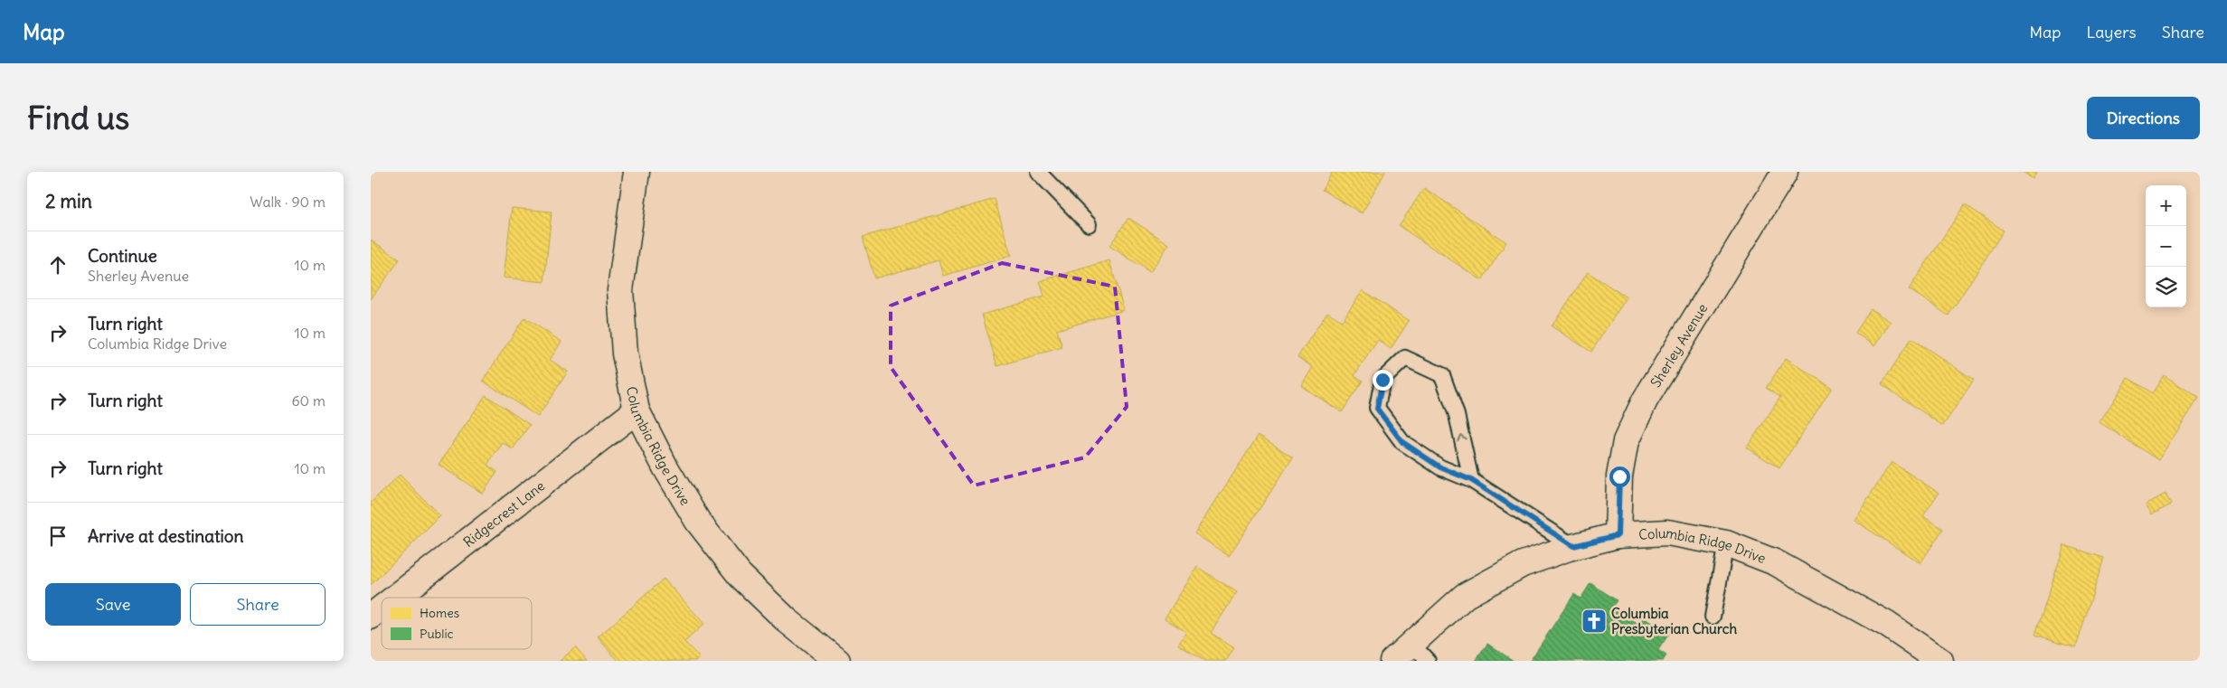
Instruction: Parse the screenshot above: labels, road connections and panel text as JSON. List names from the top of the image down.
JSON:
{
  "streets": {
    "street": ["Sherley Avenue", "Columbia Ridge Drive", "Ridgecrest Lane"]
  },
  "crossings": [
    ["Sherley Avenue", "Columbia Ridge Drive"],
    ["Columbia Ridge Drive", "Ridgecrest Lane"]
  ],
  "places": {
    "church": ["Columbia Presbyterian Church"]
  },
  "legend": ["Homes", "Public"],
  "page": {
    "header": "Map",
    "nav": ["Map", "Layers", "Share"],
    "buttons": [
      "Directions",
      ["Save", "Share"]
    ],
    "title": "Find us",
    "heading": ["2 min", "Walk · 90 m"],
    "map_buttons": ["+", "−"],
    "list": [
      ["Continue", "Sherley Avenue", "10 m"],
      ["Turn right", "Columbia Ridge Drive", "10 m"],
      ["Turn right", "60 m"],
      ["Turn right", "10 m"],
      "Arrive at destination"
    ]
  }
}
